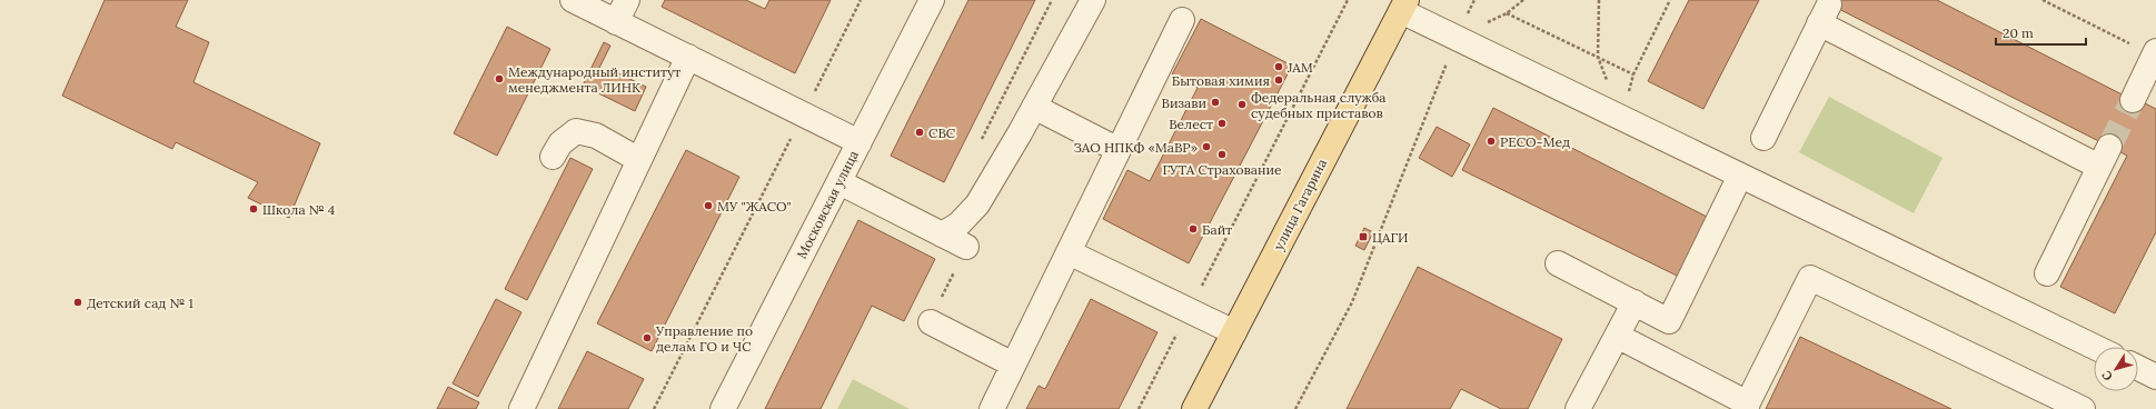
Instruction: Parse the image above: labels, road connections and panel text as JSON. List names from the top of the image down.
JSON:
{
  "streets": {
    "main road": ["улица Гагарина"],
    "street": ["Московская улица"]
  },
  "places": {
    "other": [
      "JAM",
      "Международный институт менеджмента ЛИНК",
      "Бытовая химия",
      "Визави",
      "Федеральная служба судебных приставов",
      "Велест",
      "СВС",
      "РЕСО-Мед",
      "ЗАО НПКФ «МаВР»",
      "ГУТА Страхование",
      "МУ \"ЖАСО\"",
      "Школа № 4",
      "Байт",
      "Детский сад № 1",
      "Управление по делам ГО и ЧС"
    ],
    "transit": ["ЦАГИ"]
  },
  "scale_bar": "20 m",
  "north": "bottom left"
}
